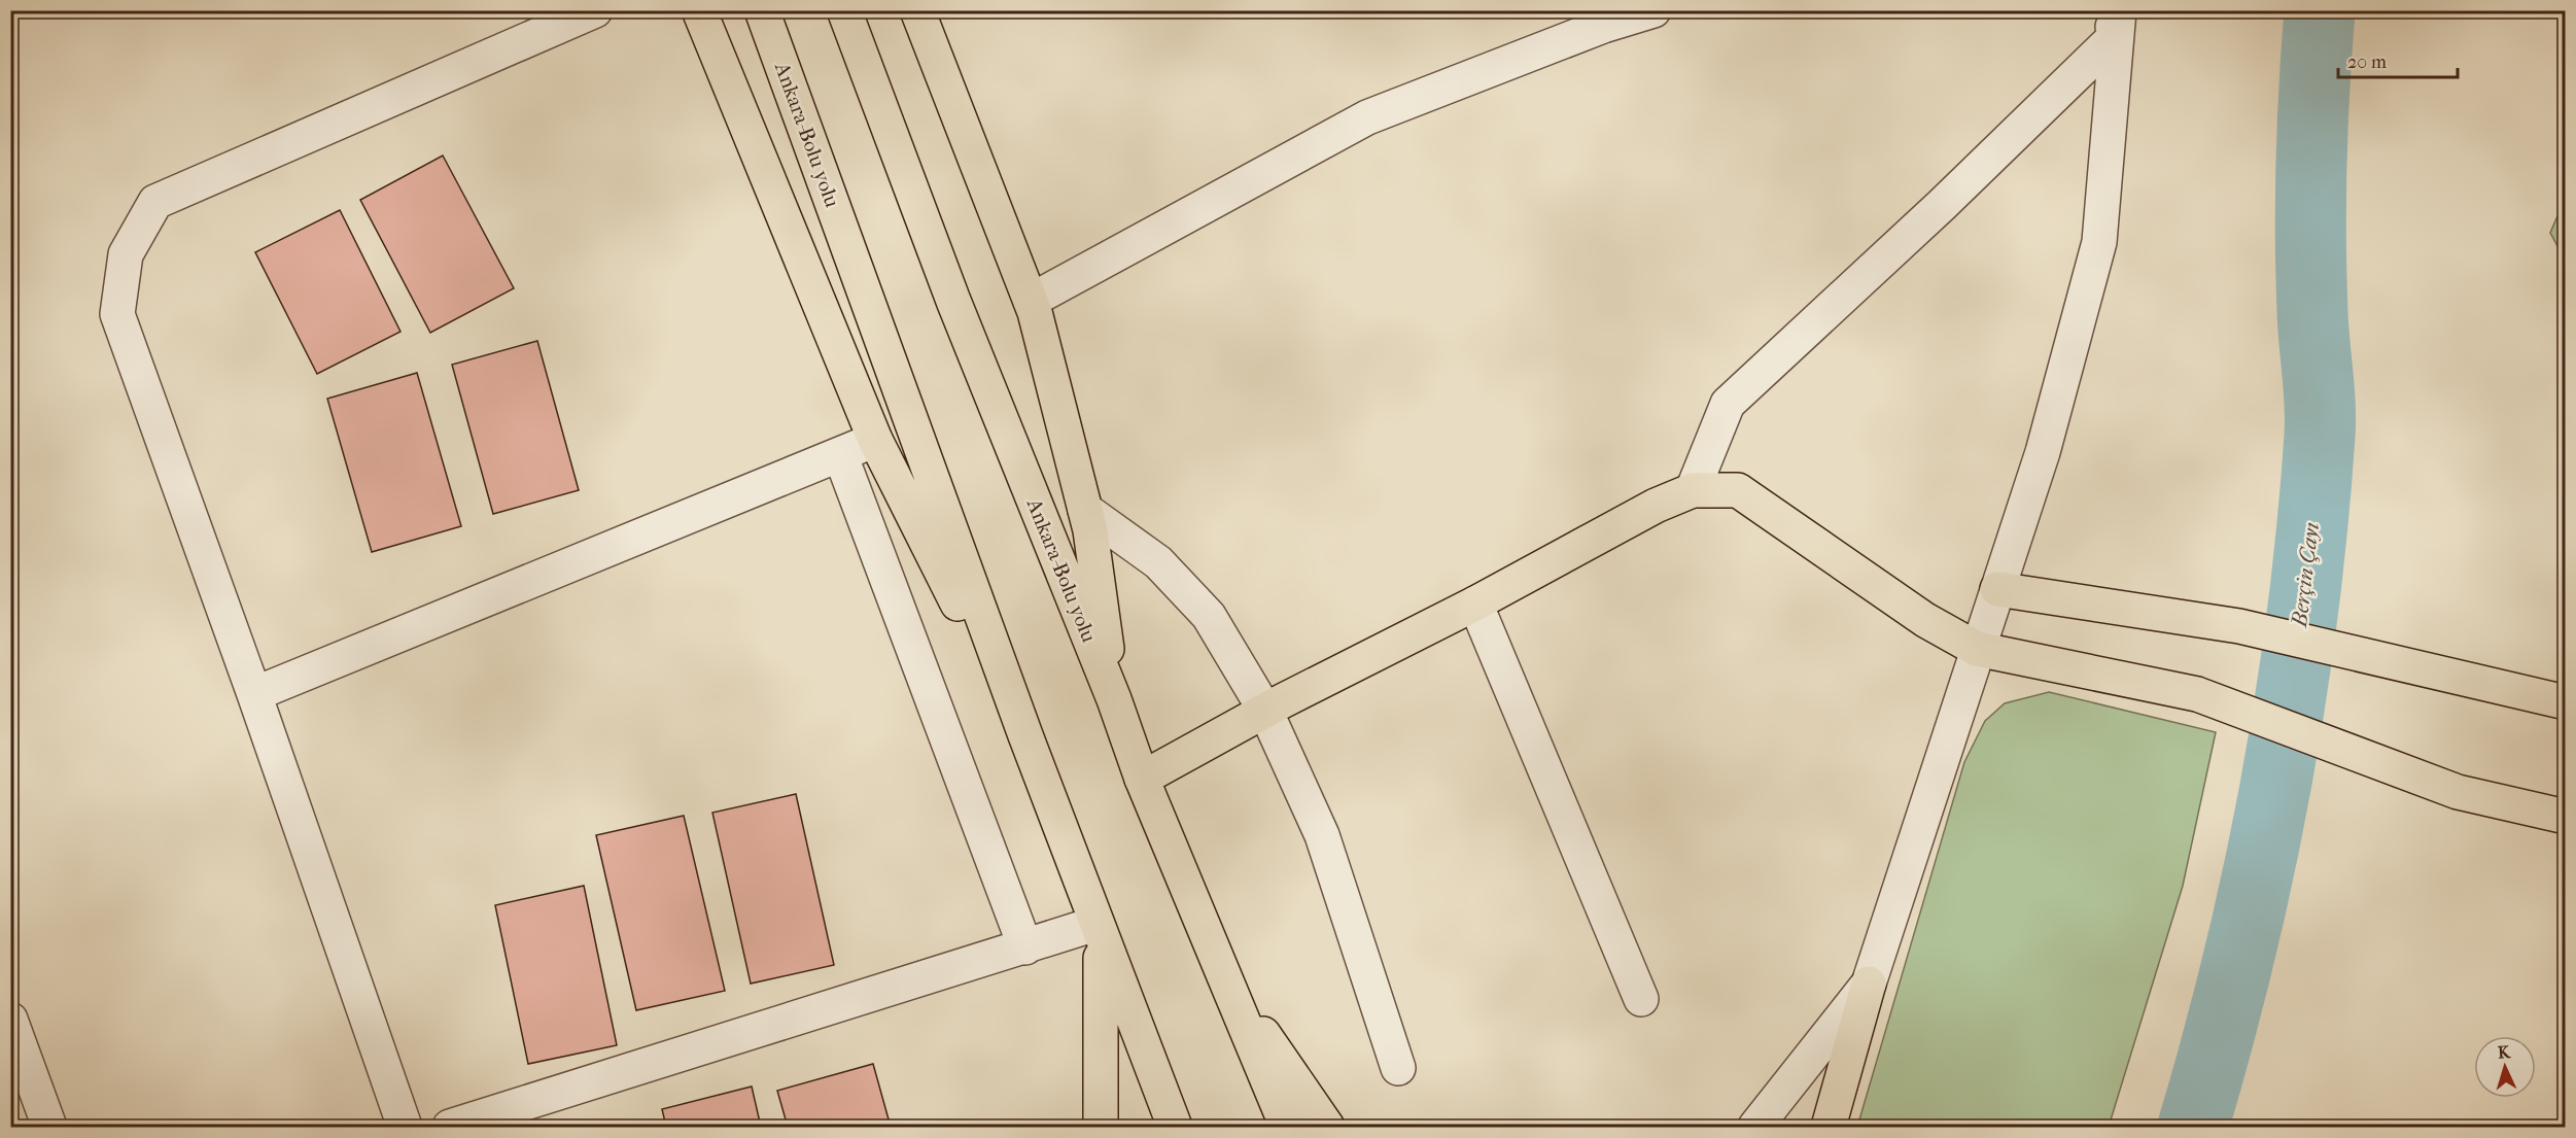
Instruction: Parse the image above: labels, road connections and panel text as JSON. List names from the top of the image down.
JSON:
{
  "streets": {
    "main road": ["Ankara-Bolu yolu"]
  },
  "water": ["Berçin Çayı"],
  "scale_bar": "20 m",
  "north": "top"
}
